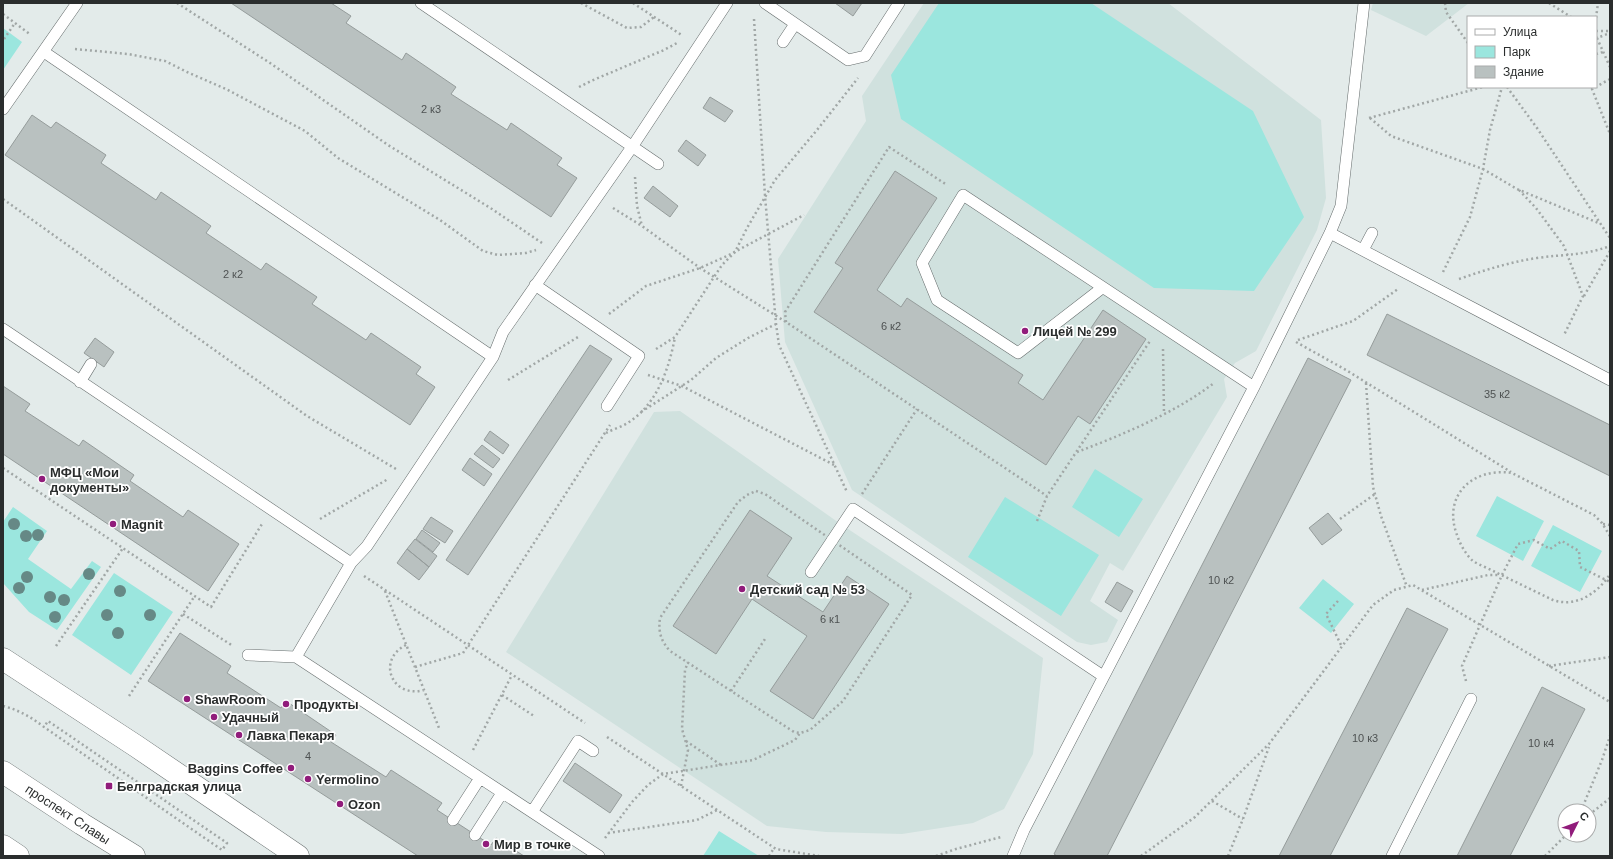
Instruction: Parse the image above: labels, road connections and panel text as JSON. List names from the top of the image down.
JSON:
{
  "streets": {
    "street": ["проспект Славы"]
  },
  "places": {
    "other": [
      "Лицей № 299",
      "МФЦ «Мои документы»",
      "Magnit",
      "Детский сад № 53",
      "ShawRoom",
      "Продукты",
      "Удачный",
      "Лавка Пекаря",
      "Baggins Coffee",
      "Yermolino",
      "Ozon",
      "Мир в точке"
    ],
    "transit": ["Белградская улица"]
  },
  "house_numbers": [
    "2 к3",
    "2 к2",
    "6 к2",
    "35 к2",
    "10 к2",
    "6 к1",
    "10 к3",
    "10 к4",
    "4"
  ],
  "legend": ["Улица", "Парк", "Здание"],
  "north": "top right"
}
